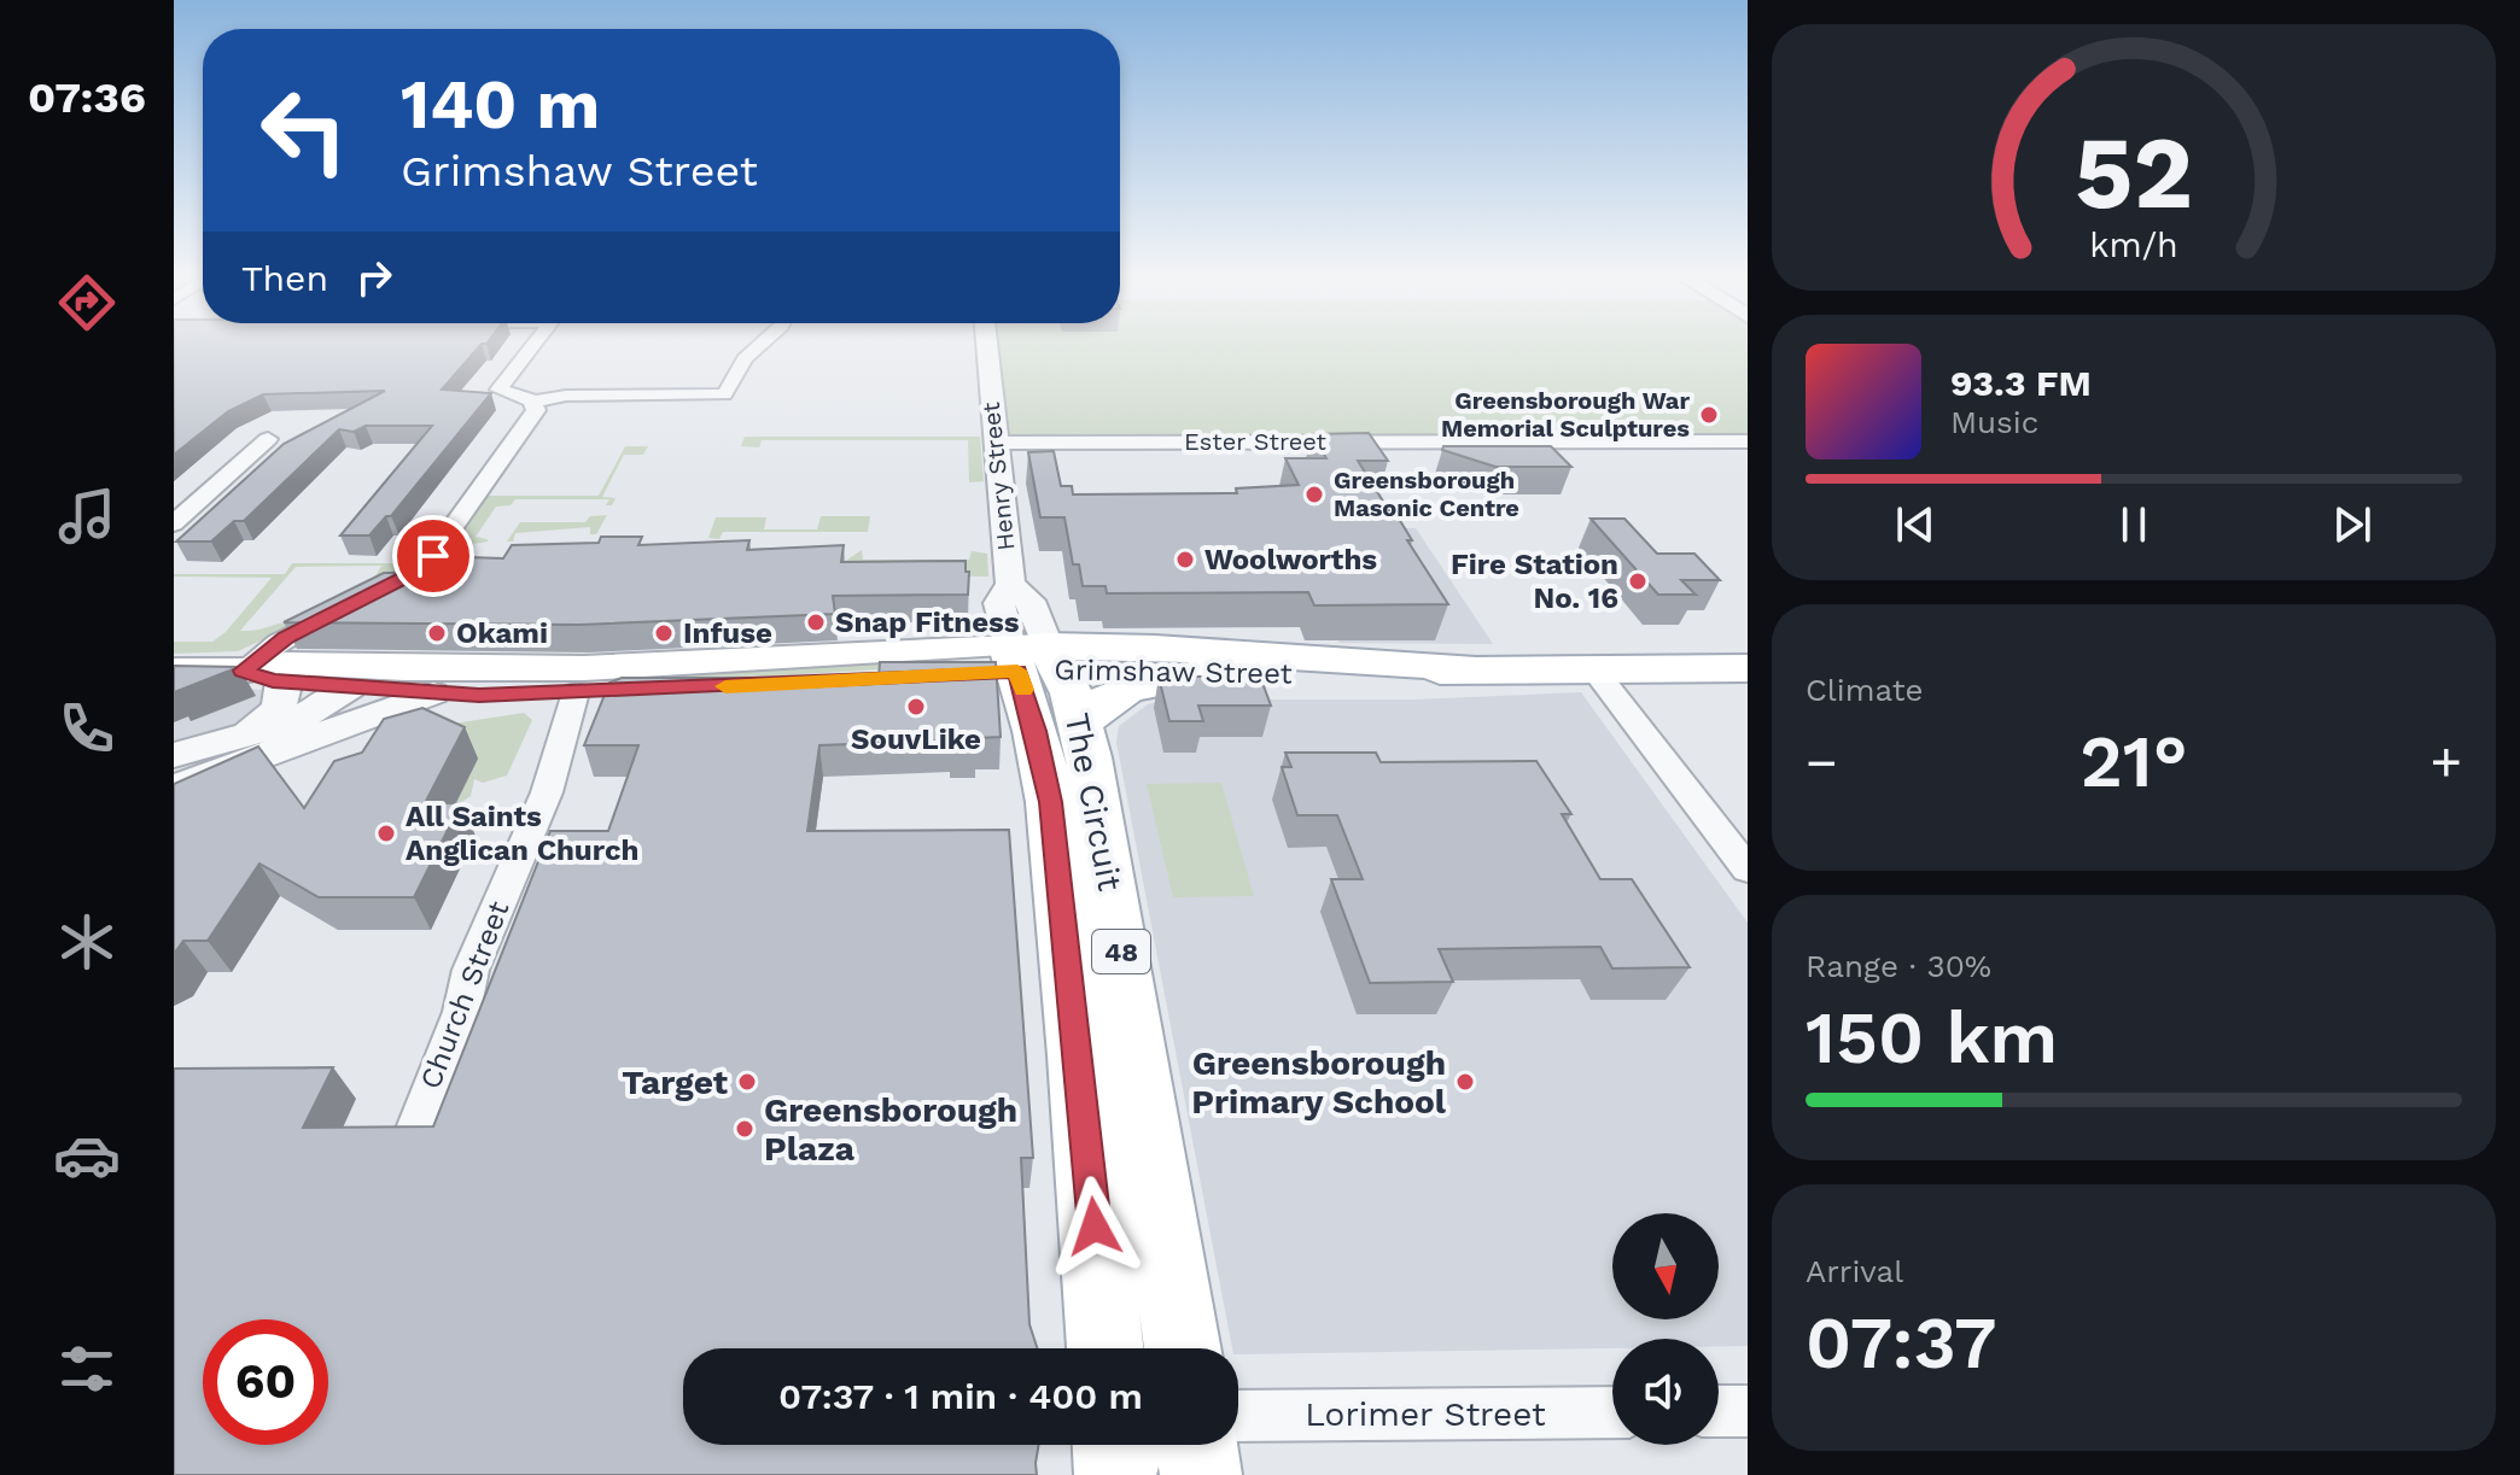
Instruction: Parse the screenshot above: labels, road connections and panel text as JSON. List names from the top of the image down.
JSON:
{
  "streets": {
    "main road": ["Grimshaw Street", "The Circuit", "48"],
    "street": [
      "Ester Street",
      "Henry Street",
      "Church Street",
      "Lorimer Street"
    ]
  },
  "crossings": [
    ["Ester Street", "Henry Street"],
    ["Henry Street", "Grimshaw Street"],
    ["Henry Street", "The Circuit"],
    ["Grimshaw Street", "The Circuit"],
    ["Grimshaw Street", "Church Street"]
  ],
  "places": [
    "Greensborough War Memorial Sculptures",
    "Greensborough Masonic Centre",
    "Woolworths",
    "Fire Station No. 16",
    "Snap Fitness",
    "Okami",
    "Infuse",
    "SouvLike",
    "All Saints Anglican Church",
    "Target",
    "Greensborough Primary School",
    "Greensborough Plaza"
  ],
  "north": "bottom",
  "page": {
    "tabs": "07:36",
    "turn": ["140 m", "Grimshaw Street"],
    "then": "Then",
    "song": ["93.3 FM", "Music"],
    "tile": [
      "Climate",
      ["Range · 30%", "150 km"],
      ["Arrival", "07:37"]
    ],
    "heat": ["−", "21°", "+"],
    "limit": "60",
    "trip": "07:37 · 1 min · 400 m",
    "gauge": ["52", "km/h"]
  }
}
